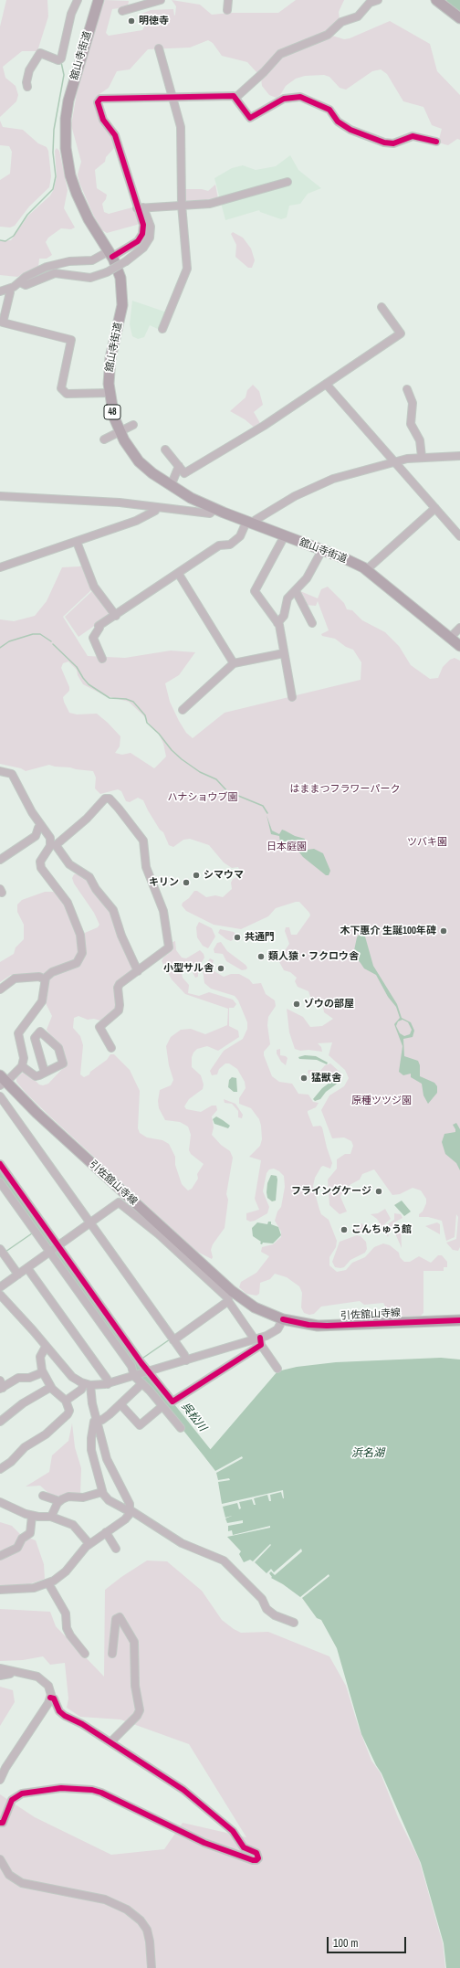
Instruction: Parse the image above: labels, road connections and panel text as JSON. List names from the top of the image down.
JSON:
{
  "streets": {
    "main road": ["舘山寺街道", "48", "引佐舘山寺線"]
  },
  "water": ["呉松川", "浜名湖"],
  "parks": [
    "はままつフラワーパーク",
    "ハナショウブ園",
    "ツバキ園",
    "日本庭園",
    "原種ツツジ園"
  ],
  "places": [
    "明徳寺",
    "シマウマ",
    "キリン",
    "木下惠介 生誕100年碑",
    "共通門",
    "類人猿・フクロウ舎",
    "小型サル舎",
    "ゾウの部屋",
    "猛獣舎",
    "フライングケージ",
    "こんちゅう館"
  ],
  "scale_bar": "100 m"
}
